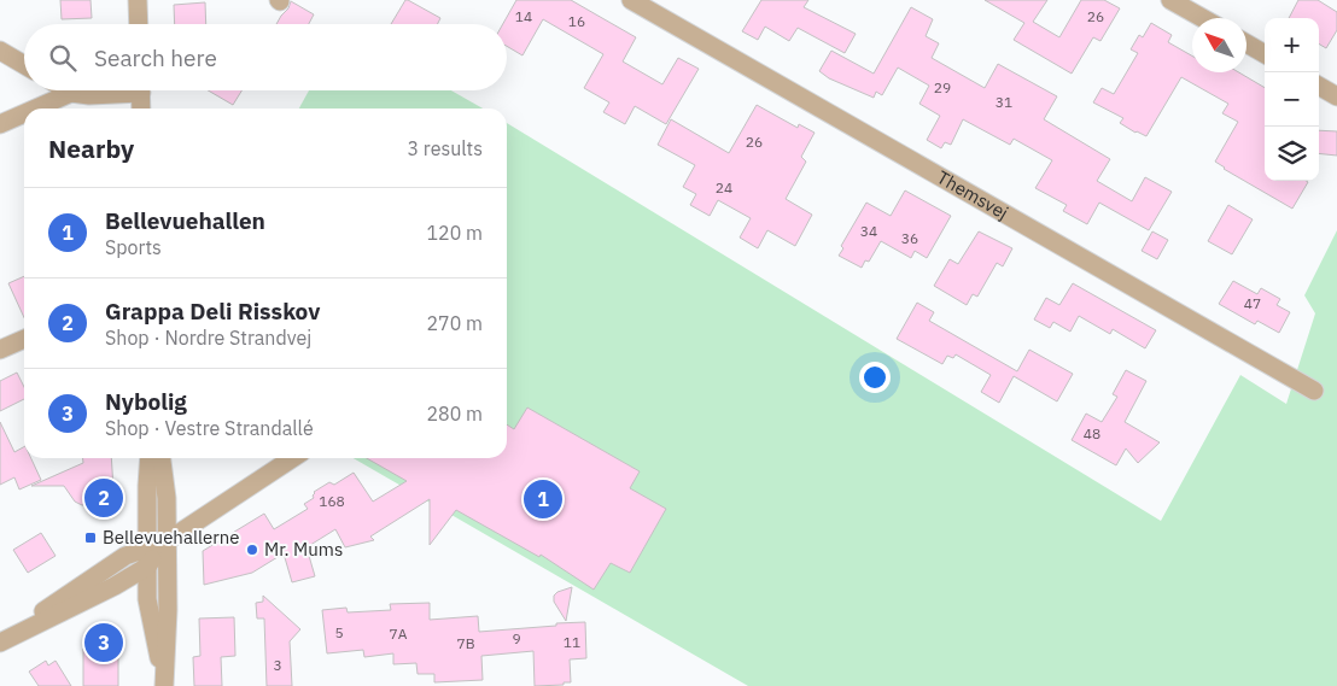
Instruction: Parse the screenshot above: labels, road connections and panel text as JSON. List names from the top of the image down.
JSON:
{
  "streets": {
    "street": ["Themsvej"]
  },
  "places": {
    "transit": ["Bellevuehallerne"],
    "other": ["Mr. Mums"]
  },
  "house_numbers": [
    "14",
    "26",
    "16",
    "29",
    "31",
    "26",
    "24",
    "34",
    "36",
    "47",
    "48",
    "168",
    "5",
    "7A",
    "9",
    "11",
    "7B",
    "3"
  ],
  "north": "top left",
  "page": {
    "map_buttons": ["+", "−"],
    "search": "Search here",
    "heading": ["Nearby", "3 results"],
    "list": [
      {
        "mark": "1",
        "name": "Bellevuehallen",
        "note": "Sports",
        "value": "120 m"
      },
      {
        "mark": "2",
        "name": "Grappa Deli Risskov",
        "note": "Shop · Nordre Strandvej",
        "value": "270 m"
      },
      {
        "mark": "3",
        "name": "Nybolig",
        "note": "Shop · Vestre Strandallé",
        "value": "280 m"
      }
    ],
    "pins": ["2", "1", "3"]
  }
}
